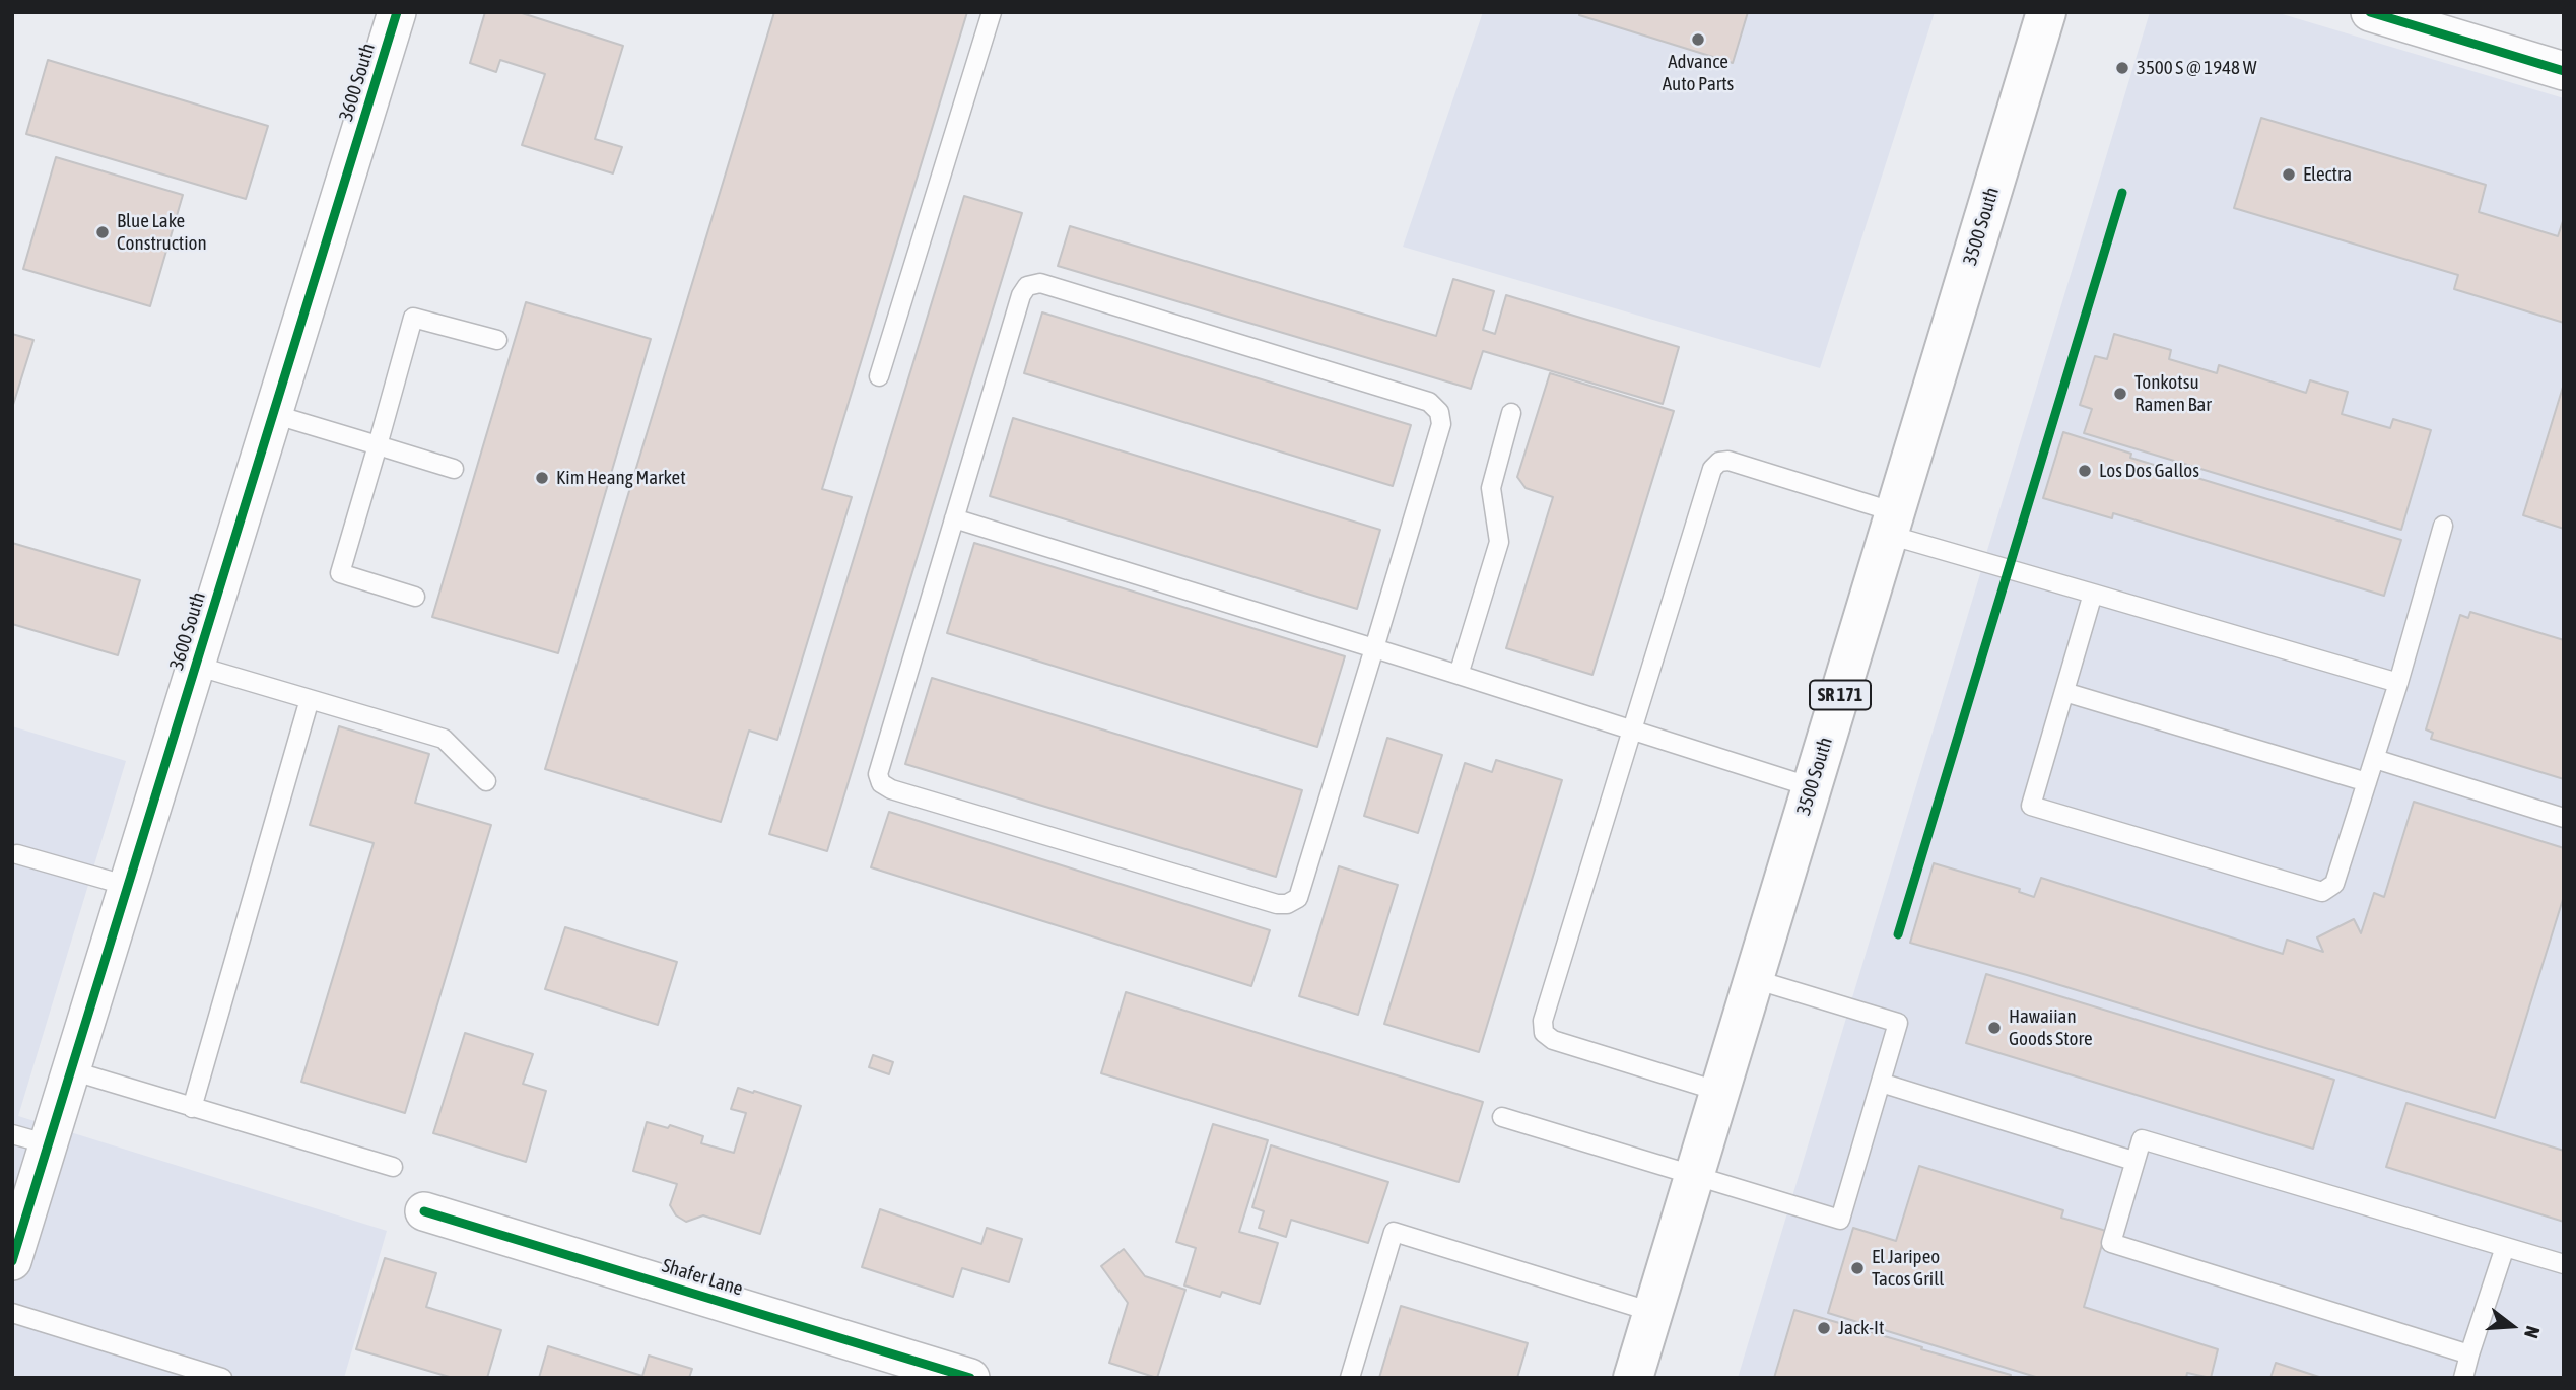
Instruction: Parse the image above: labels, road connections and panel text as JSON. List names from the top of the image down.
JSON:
{
  "streets": {
    "main road": ["3500 South", "SR 171"],
    "street": ["3600 South", "Shafer Lane"]
  },
  "places": [
    "Advance Auto Parts",
    "3500 S @ 1948 W",
    "Electra",
    "Blue Lake Construction",
    "Tonkotsu Ramen Bar",
    "Los Dos Gallos",
    "Kim Heang Market",
    "Hawaiian Goods Store",
    "El Jaripeo Tacos Grill",
    "Jack-It"
  ],
  "north": "right"
}
